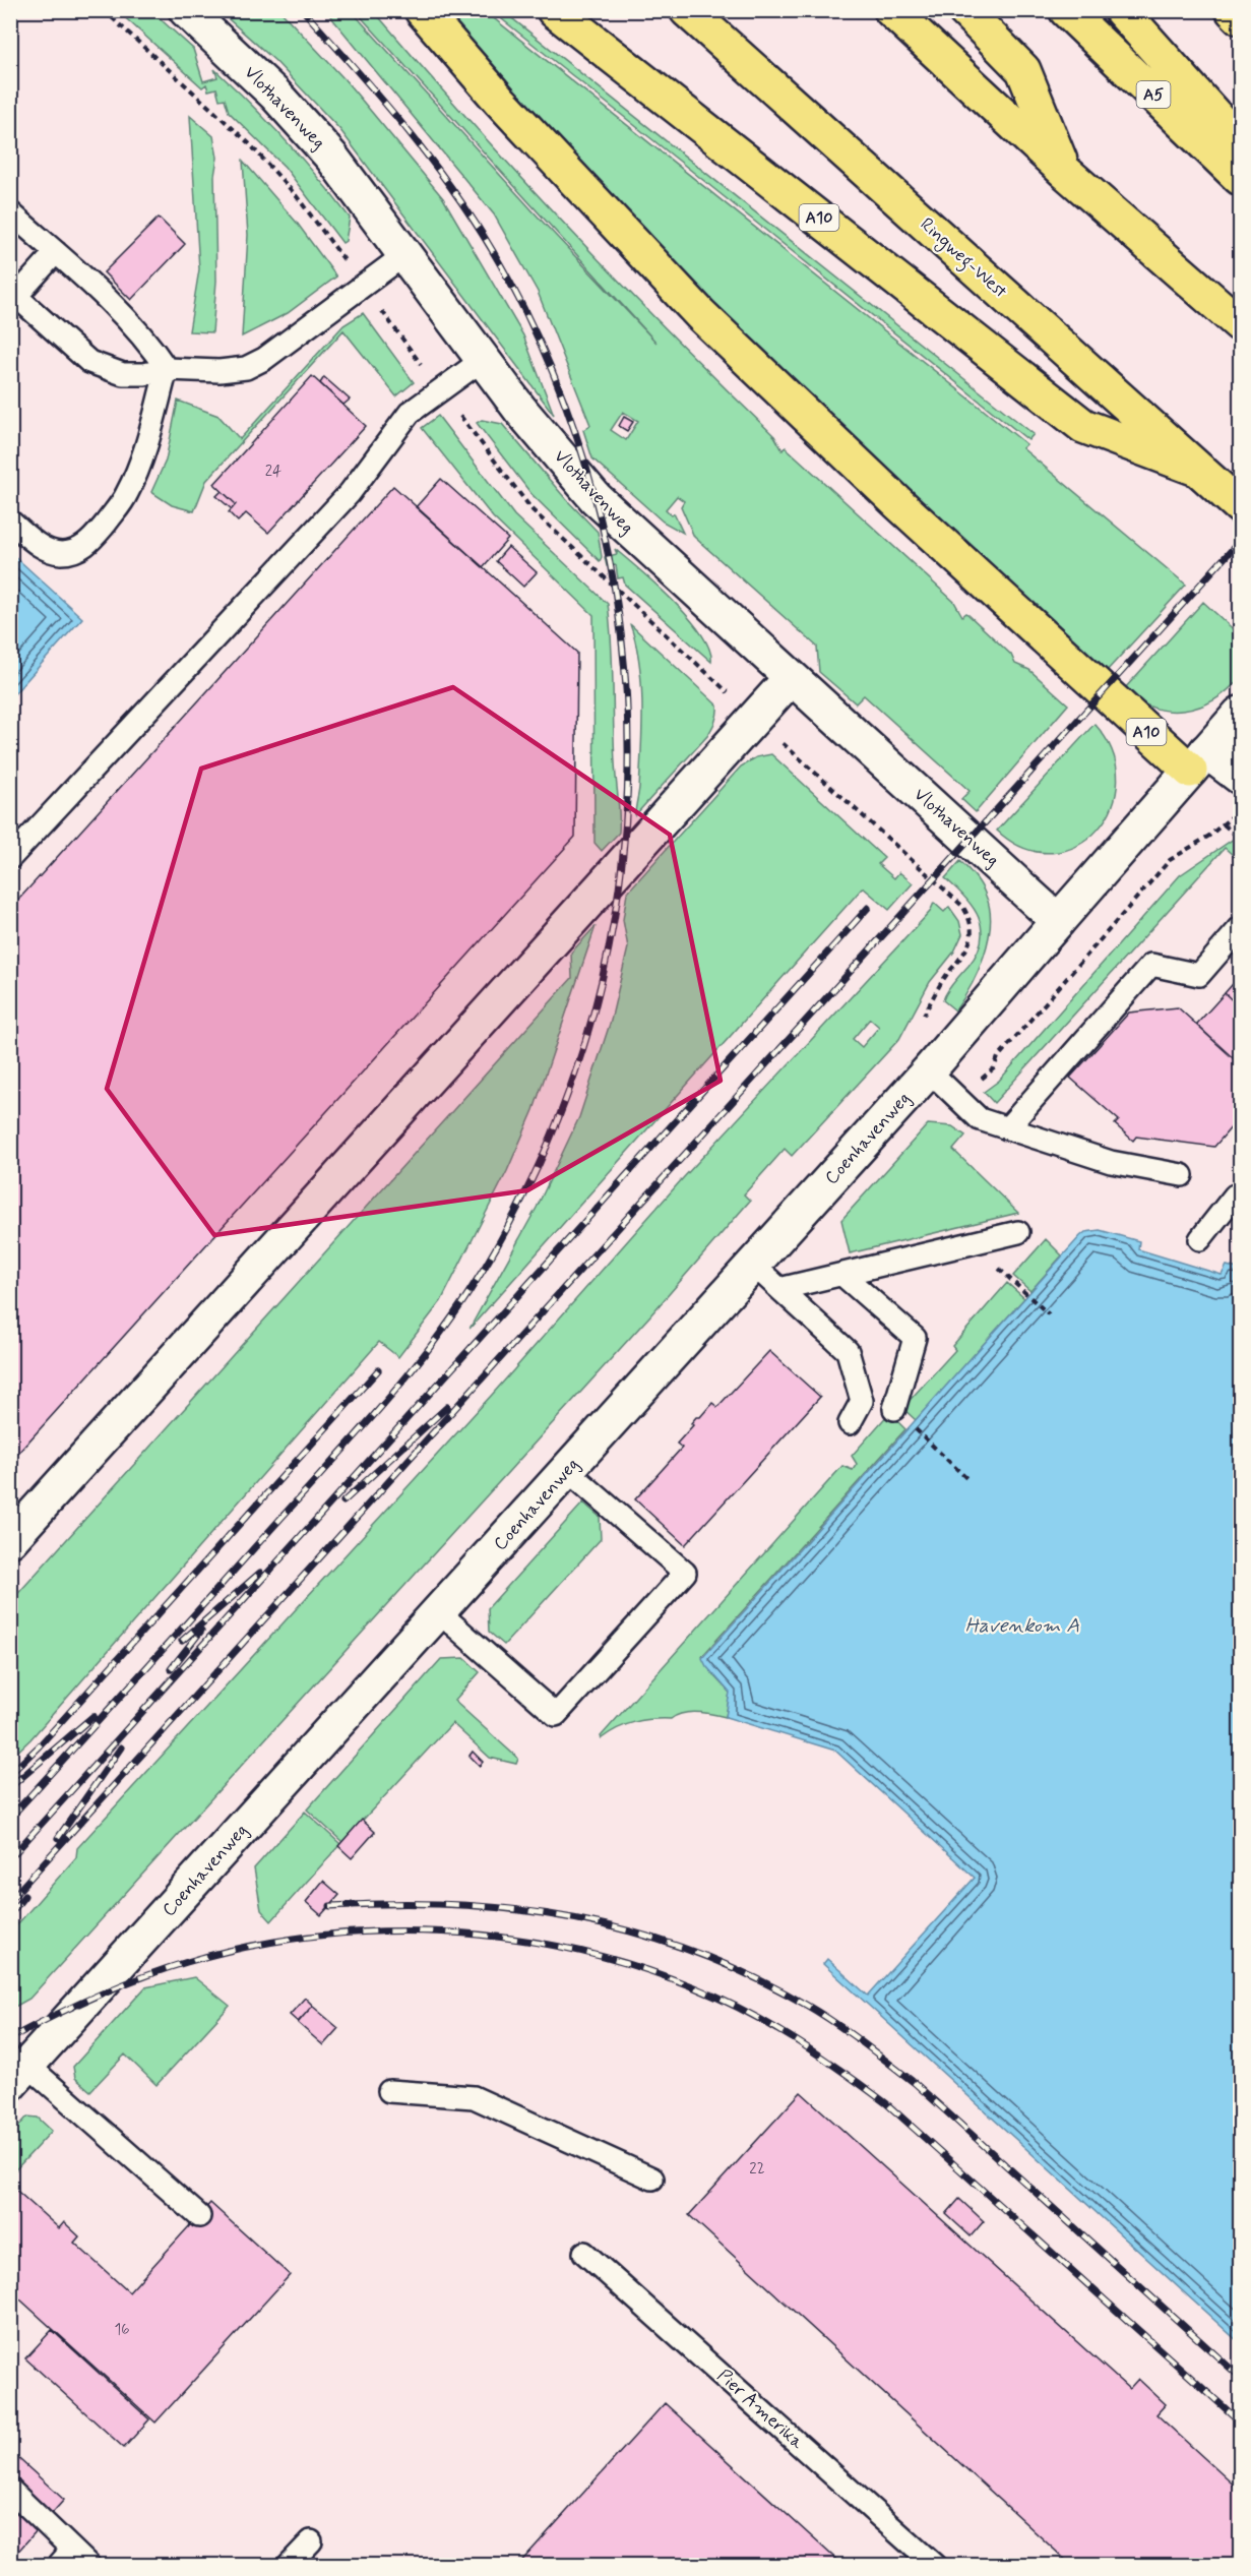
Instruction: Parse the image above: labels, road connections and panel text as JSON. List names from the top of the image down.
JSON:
{
  "streets": {
    "highway": ["A5", "A10", "Ringweg-West"],
    "street": ["Vlothavenweg", "Coenhavenweg"],
    "lane": ["Pier Amerika"]
  },
  "crossings": [
    ["Vlothavenweg", "Coenhavenweg"],
    ["A10", "Ringweg-West"],
    ["A10", "Coenhavenweg"]
  ],
  "water": ["Havenkom A"],
  "house_numbers": ["24", "22", "16"]
}
